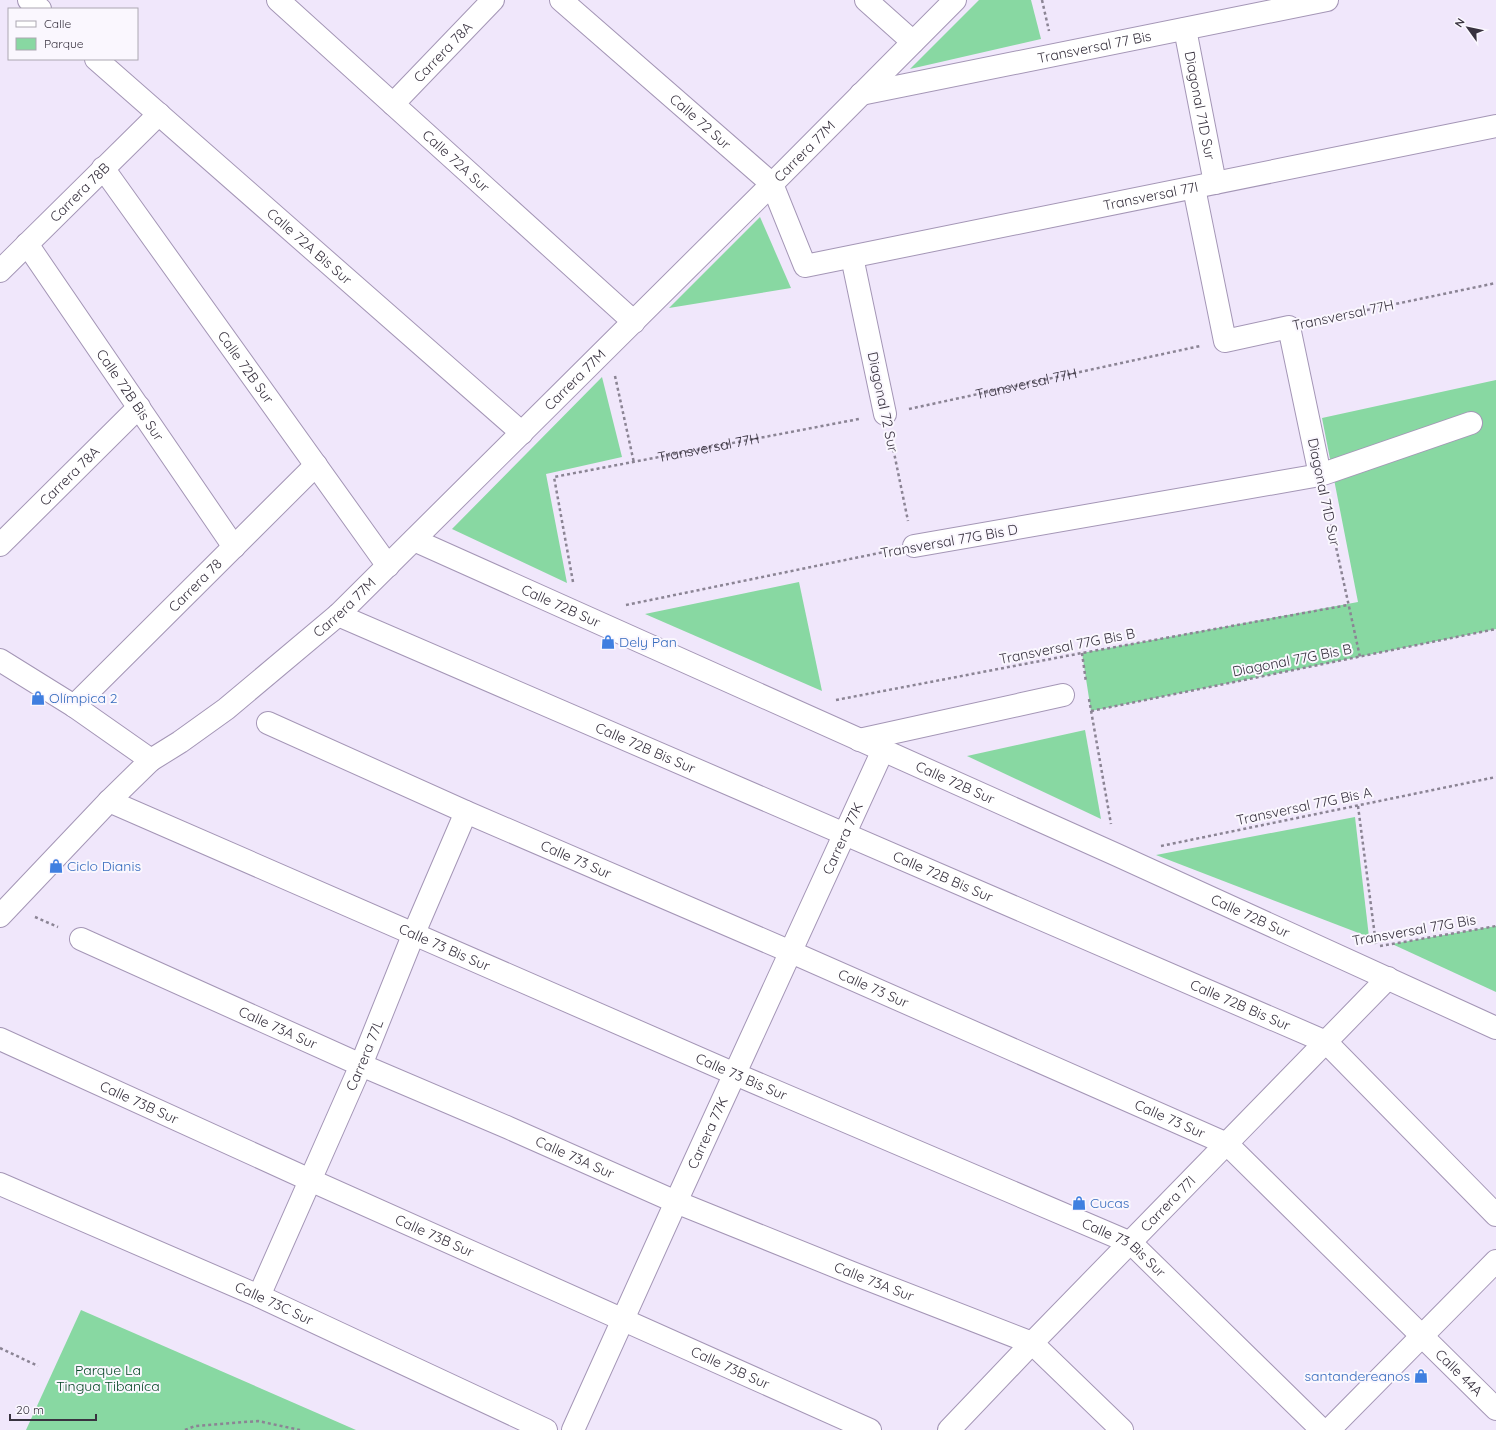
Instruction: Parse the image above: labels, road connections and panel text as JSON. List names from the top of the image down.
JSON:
{
  "streets": {
    "street": [
      "Transversal 77 Bis",
      "Carrera 78A",
      "Diagonal 71D Sur",
      "Calle 72 Sur",
      "Carrera 77M",
      "Calle 72A Sur",
      "Carrera 78B",
      "Transversal 77I",
      "Calle 72A Bis Sur",
      "Transversal 77H",
      "Calle 72B Sur",
      "Calle 72B Bis Sur",
      "Diagonal 72 Sur",
      "Transversal 77G Bis D",
      "Carrera 78",
      "Carrera 77K",
      "Calle 73 Sur",
      "Calle 73 Bis Sur",
      "Calle 73A Sur",
      "Carrera 77L",
      "Calle 73B Sur",
      "Carrera 77I",
      "Calle 73C Sur",
      "Calle 44A"
    ],
    "path": [
      "Transversal 77G Bis B",
      "Diagonal 77G Bis B",
      "Transversal 77G Bis A",
      "Transversal 77G Bis"
    ]
  },
  "crossings": [
    ["Transversal 77 Bis", "Diagonal 71D Sur"],
    ["Transversal 77 Bis", "Carrera 77M"],
    ["Carrera 78A", "Calle 72A Sur"],
    ["Carrera 78A", "Calle 72B Bis Sur"],
    ["Diagonal 71D Sur", "Transversal 77I"],
    ["Diagonal 71D Sur", "Transversal 77H"],
    ["Diagonal 71D Sur", "Transversal 77G Bis D"],
    ["Diagonal 71D Sur", "Transversal 77G Bis B"],
    ["Diagonal 71D Sur", "Diagonal 77G Bis B"],
    ["Calle 72 Sur", "Carrera 77M"],
    ["Calle 72 Sur", "Transversal 77I"],
    ["Carrera 77M", "Calle 72A Sur"],
    ["Carrera 77M", "Calle 72A Bis Sur"],
    ["Carrera 77M", "Calle 72B Sur"],
    ["Carrera 77M", "Calle 72B Bis Sur"],
    ["Carrera 78B", "Calle 72A Bis Sur"],
    ["Carrera 78B", "Calle 72B Sur"],
    ["Carrera 78B", "Calle 72B Bis Sur"],
    ["Transversal 77I", "Diagonal 72 Sur"],
    ["Transversal 77H", "Calle 72B Sur"],
    ["Transversal 77H", "Diagonal 72 Sur"],
    ["Calle 72B Sur", "Carrera 78"],
    ["Calle 72B Sur", "Carrera 77K"],
    ["Calle 72B Sur", "Carrera 77I"],
    ["Calle 72B Bis Sur", "Carrera 78"],
    ["Calle 72B Bis Sur", "Carrera 77K"],
    ["Calle 72B Bis Sur", "Carrera 77I"],
    ["Diagonal 72 Sur", "Transversal 77G Bis D"],
    ["Transversal 77G Bis A", "Transversal 77G Bis"],
    ["Carrera 77K", "Calle 73 Sur"],
    ["Carrera 77K", "Calle 73 Bis Sur"],
    ["Carrera 77K", "Calle 73A Sur"],
    ["Carrera 77K", "Calle 73B Sur"],
    ["Calle 73 Sur", "Carrera 77L"],
    ["Calle 73 Sur", "Carrera 77I"],
    ["Calle 73 Sur", "Calle 44A"],
    ["Calle 73 Bis Sur", "Carrera 77L"],
    ["Calle 73 Bis Sur", "Carrera 77I"],
    ["Calle 73A Sur", "Carrera 77L"],
    ["Calle 73A Sur", "Carrera 77I"],
    ["Carrera 77L", "Calle 73B Sur"],
    ["Carrera 77L", "Calle 73C Sur"]
  ],
  "parks": ["Parque La Tingua Tibaníca"],
  "places": {
    "shop": [
      "Dely Pan",
      "Olímpica 2",
      "Ciclo Dianis",
      "Cucas",
      "santandereanos"
    ]
  },
  "legend": ["Calle", "Parque"],
  "scale_bar": "20 m",
  "north": "top left"
}
